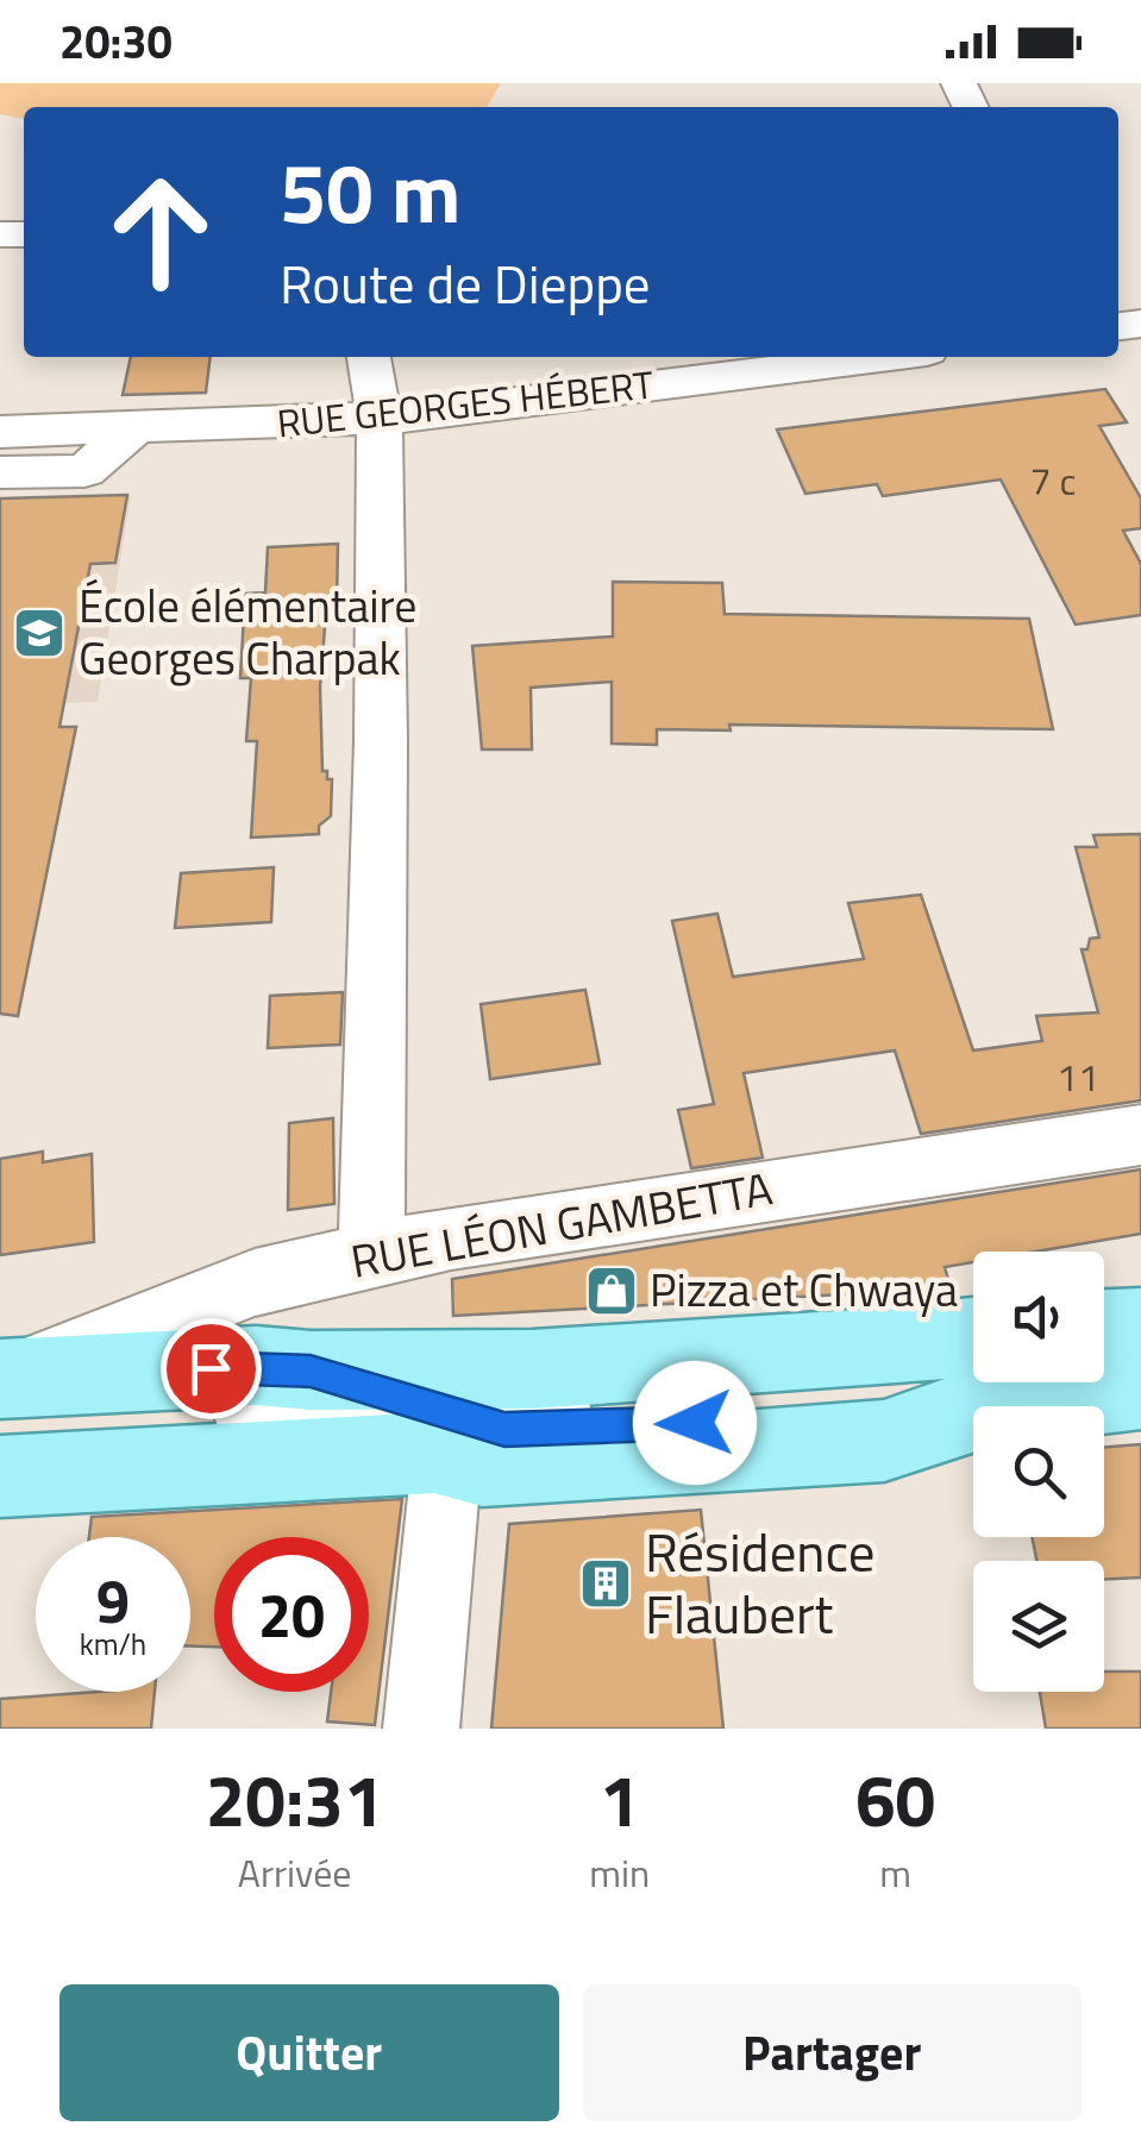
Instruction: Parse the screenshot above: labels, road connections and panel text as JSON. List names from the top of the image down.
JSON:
{
  "streets": {
    "street": ["RUE GEORGES HÉBERT", "RUE LÉON GAMBETTA"]
  },
  "places": {
    "school or university": ["École élémentaire Georges Charpak"],
    "shop": ["Pizza et Chwaya"],
    "building": ["Résidence Flaubert"]
  },
  "house_numbers": ["7 c", "11"],
  "page": {
    "status": "20:30",
    "turn": ["50 m", "Route de Dieppe"],
    "speed": "9 km/h",
    "limit": "20",
    "eta": [
      "20:31",
      "Arrivée",
      "1",
      "min",
      "60",
      "m"
    ],
    "buttons": ["Quitter", "Partager"]
  }
}
